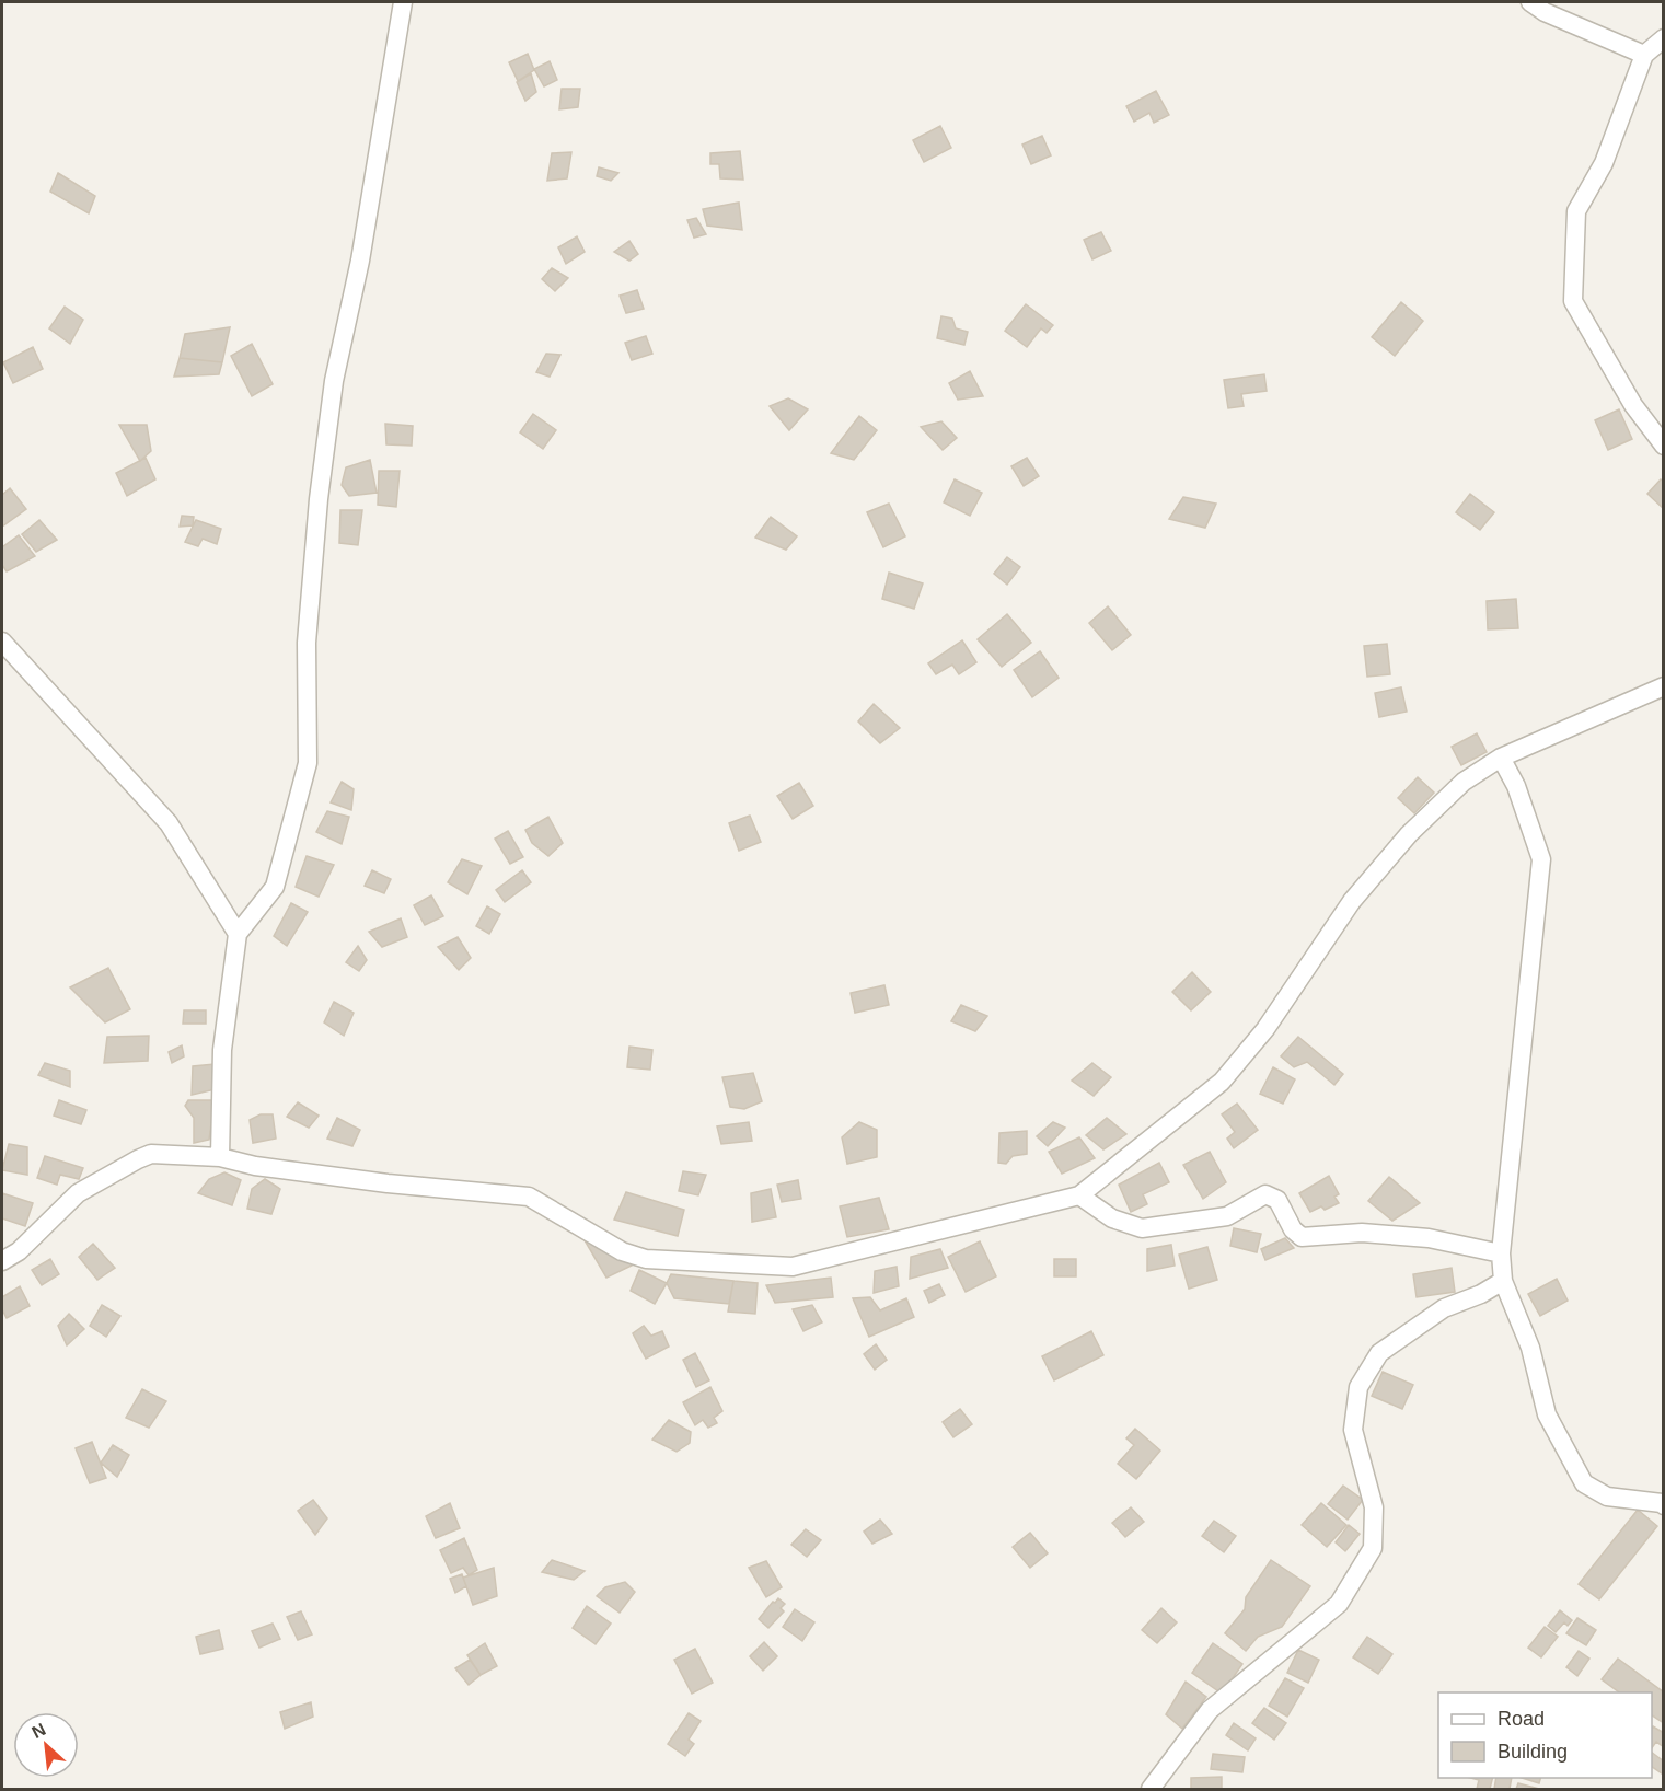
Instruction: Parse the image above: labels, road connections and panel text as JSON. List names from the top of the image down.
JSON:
{
  "legend": ["Road", "Building"],
  "north": "top left"
}
